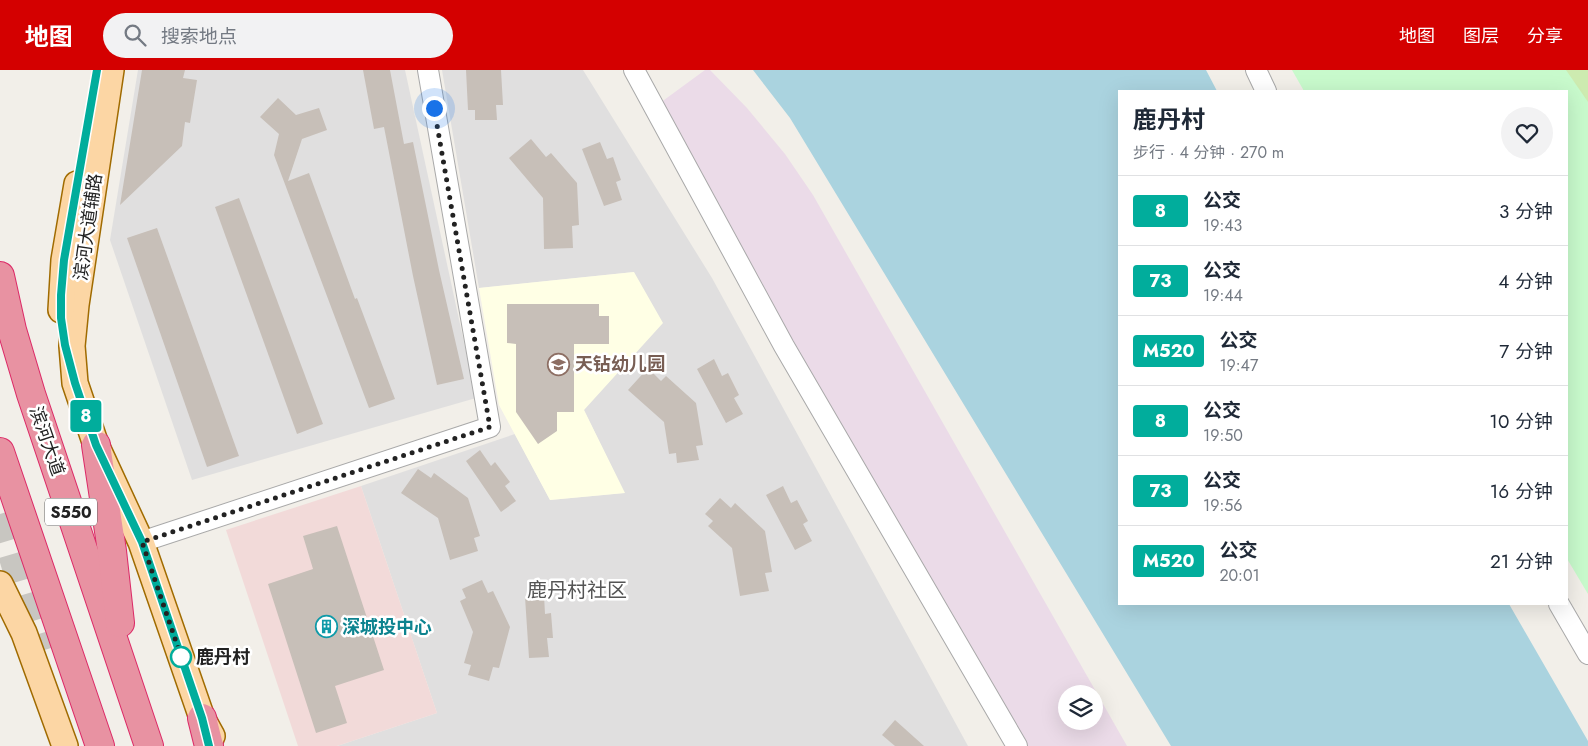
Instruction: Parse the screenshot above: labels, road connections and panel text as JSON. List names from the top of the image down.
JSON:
{
  "streets": {
    "highway": ["滨河大道", "S550"],
    "main road": ["滨河大道辅路"]
  },
  "districts": ["鹿丹村社区"],
  "places": {
    "school or university": ["天钻幼儿园"],
    "building": ["深城投中心"],
    "other": ["鹿丹村"]
  },
  "lines": ["bus line 8"],
  "page": {
    "header": "地图",
    "search": "搜索地点",
    "nav": ["地图", "图层", "分享"],
    "on_map": "8",
    "heading": ["鹿丹村", "步行 · 4 分钟 · 270 m"],
    "list": [
      {
        "mark": "8",
        "name": "公交",
        "note": "19:43",
        "value": "3 分钟"
      },
      {
        "mark": "73",
        "name": "公交",
        "note": "19:44",
        "value": "4 分钟"
      },
      {
        "mark": "M520",
        "name": "公交",
        "note": "19:47",
        "value": "7 分钟"
      },
      {
        "mark": "8",
        "name": "公交",
        "note": "19:50",
        "value": "10 分钟"
      },
      {
        "mark": "73",
        "name": "公交",
        "note": "19:56",
        "value": "16 分钟"
      },
      {
        "mark": "M520",
        "name": "公交",
        "note": "20:01",
        "value": "21 分钟"
      }
    ]
  }
}
